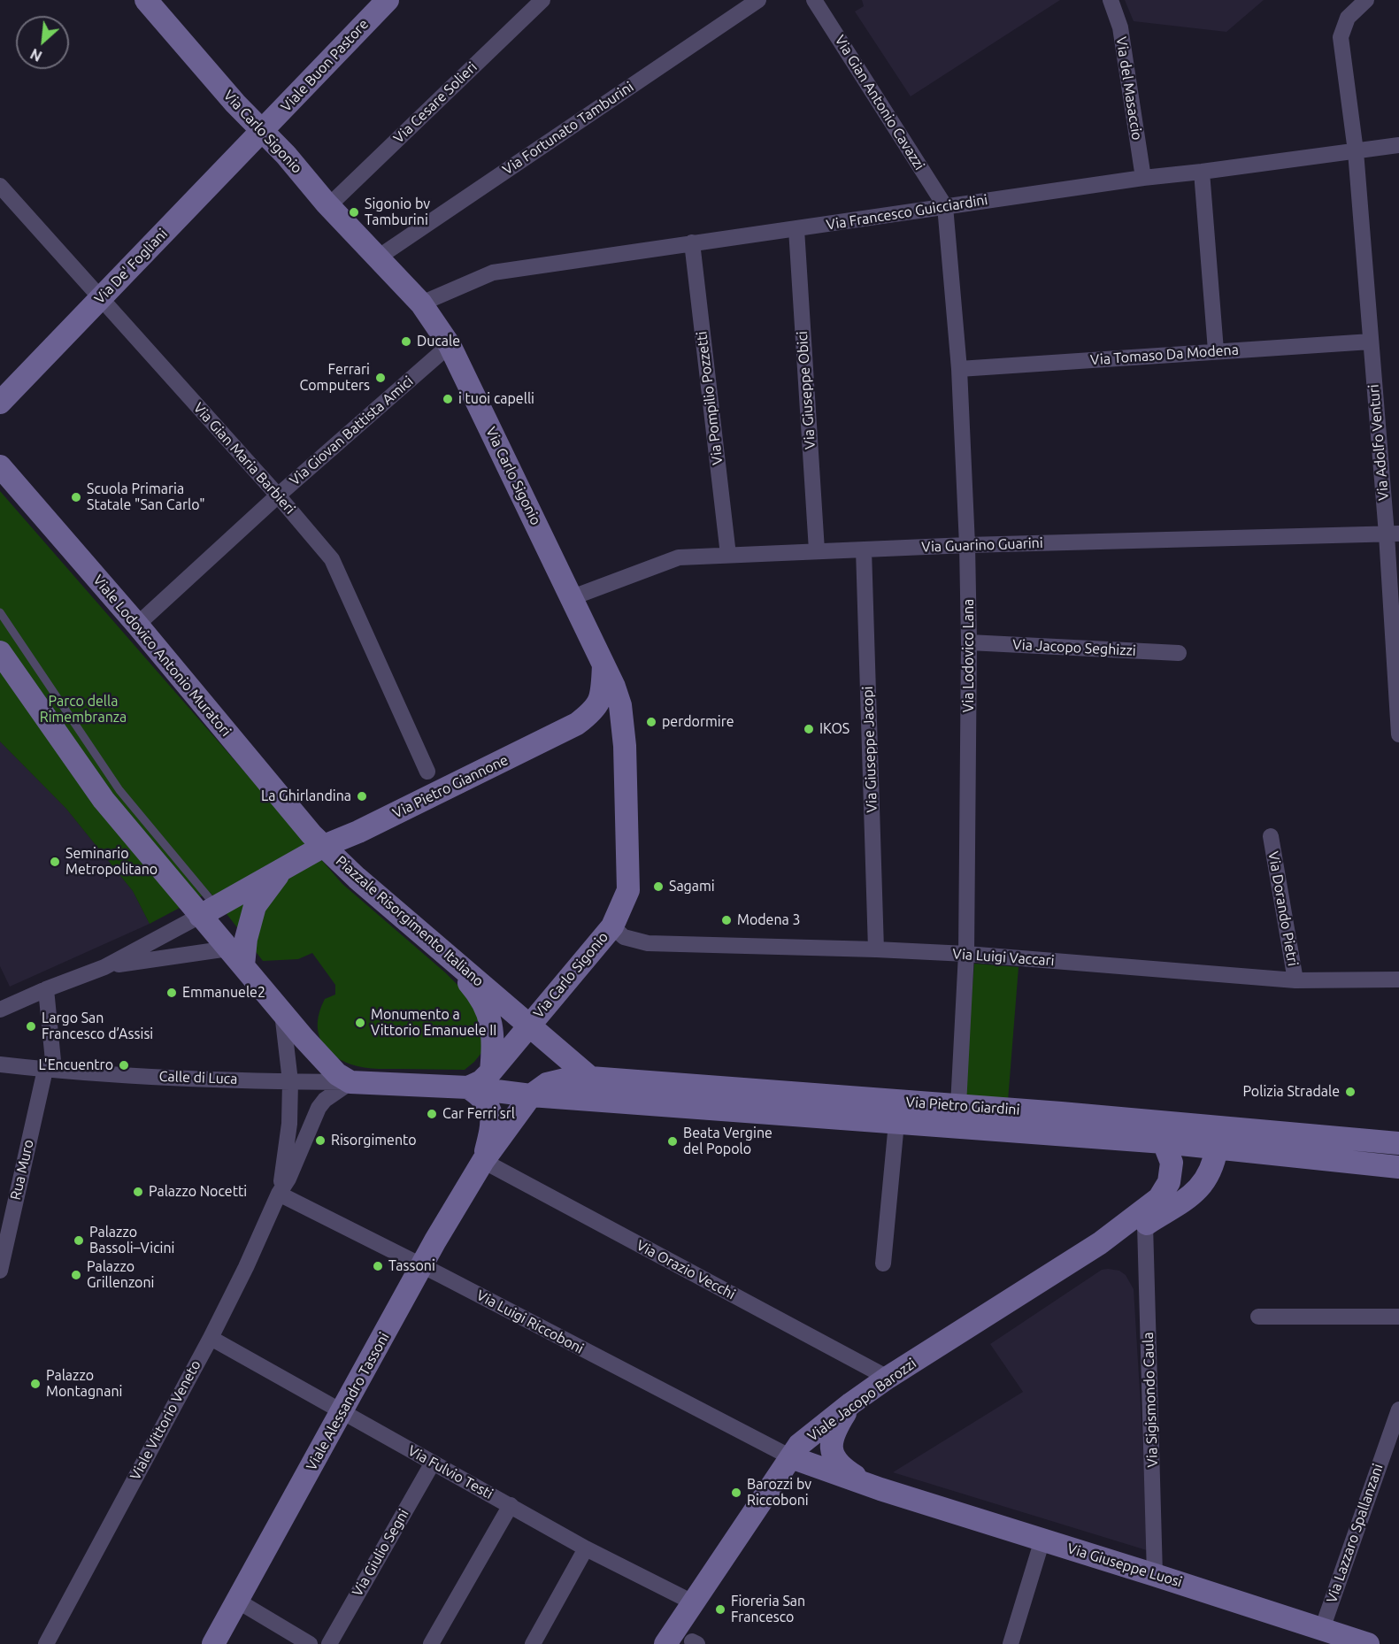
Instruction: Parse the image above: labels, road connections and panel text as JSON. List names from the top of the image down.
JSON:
{
  "streets": {
    "street": [
      "Viale Buon Pastore",
      "Via del Masaccio",
      "Via Cesare Solieri",
      "Via Gian Antonio Cavazzi",
      "Via Fortunato Tamburini",
      "Via Carlo Sigonio",
      "Via Francesco Guicciardini",
      "Via De' Fogliani",
      "Via Tomaso Da Modena",
      "Via Giuseppe Obici",
      "Via Pompilio Pozzetti",
      "Via Giovan Battista Amici",
      "Via Adolfo Venturi",
      "Via Gian Maria Barbieri",
      "Via Guarino Guarini",
      "Via Jacopo Seghizzi",
      "Viale Lodovico Antonio Muratori",
      "Via Lodovico Lana",
      "Via Giuseppe Jacopi",
      "Via Pietro Giannone",
      "Via Dorando Pietri",
      "Piazzale Risorgimento Italiano",
      "Via Luigi Vaccari",
      "Calle di Luca",
      "Via Pietro Giardini",
      "Rua Muro",
      "Via Orazio Vecchi",
      "Via Luigi Riccoboni",
      "Viale Jacopo Barozzi",
      "Via Sigismondo Caula",
      "Viale Alessandro Tassoni",
      "Viale Vittorio Veneto",
      "Via Fulvio Testi",
      "Via Lazzaro Spallanzani",
      "Via Giulio Segni",
      "Via Giuseppe Luosi"
    ]
  },
  "crossings": [
    ["Viale Buon Pastore", "Via Carlo Sigonio"],
    ["Viale Buon Pastore", "Via De' Fogliani"],
    ["Via del Masaccio", "Via Francesco Guicciardini"],
    ["Via Cesare Solieri", "Via Carlo Sigonio"],
    ["Via Gian Antonio Cavazzi", "Via Francesco Guicciardini"],
    ["Via Gian Antonio Cavazzi", "Via Lodovico Lana"],
    ["Via Fortunato Tamburini", "Via Carlo Sigonio"],
    ["Via Carlo Sigonio", "Via Francesco Guicciardini"],
    ["Via Carlo Sigonio", "Via De' Fogliani"],
    ["Via Carlo Sigonio", "Via Giovan Battista Amici"],
    ["Via Carlo Sigonio", "Via Guarino Guarini"],
    ["Via Carlo Sigonio", "Via Pietro Giannone"],
    ["Via Carlo Sigonio", "Piazzale Risorgimento Italiano"],
    ["Via Carlo Sigonio", "Via Luigi Vaccari"],
    ["Via Francesco Guicciardini", "Via Giuseppe Obici"],
    ["Via Francesco Guicciardini", "Via Pompilio Pozzetti"],
    ["Via Francesco Guicciardini", "Via Adolfo Venturi"],
    ["Via Francesco Guicciardini", "Via Lodovico Lana"],
    ["Via De' Fogliani", "Via Gian Maria Barbieri"],
    ["Via Tomaso Da Modena", "Via Adolfo Venturi"],
    ["Via Tomaso Da Modena", "Via Lodovico Lana"],
    ["Via Giuseppe Obici", "Via Guarino Guarini"],
    ["Via Pompilio Pozzetti", "Via Guarino Guarini"],
    ["Via Giovan Battista Amici", "Via Gian Maria Barbieri"],
    ["Via Giovan Battista Amici", "Viale Lodovico Antonio Muratori"],
    ["Via Adolfo Venturi", "Via Guarino Guarini"],
    ["Via Guarino Guarini", "Via Lodovico Lana"],
    ["Via Guarino Guarini", "Via Giuseppe Jacopi"],
    ["Via Jacopo Seghizzi", "Via Lodovico Lana"],
    ["Viale Lodovico Antonio Muratori", "Via Pietro Giannone"],
    ["Viale Lodovico Antonio Muratori", "Piazzale Risorgimento Italiano"],
    ["Via Lodovico Lana", "Via Luigi Vaccari"],
    ["Via Lodovico Lana", "Via Pietro Giardini"],
    ["Via Giuseppe Jacopi", "Via Luigi Vaccari"],
    ["Via Pietro Giannone", "Piazzale Risorgimento Italiano"],
    ["Via Dorando Pietri", "Via Luigi Vaccari"],
    ["Piazzale Risorgimento Italiano", "Via Pietro Giardini"],
    ["Calle di Luca", "Rua Muro"],
    ["Calle di Luca", "Viale Vittorio Veneto"],
    ["Via Pietro Giardini", "Viale Jacopo Barozzi"],
    ["Via Pietro Giardini", "Viale Alessandro Tassoni"],
    ["Via Orazio Vecchi", "Viale Jacopo Barozzi"],
    ["Via Orazio Vecchi", "Viale Alessandro Tassoni"],
    ["Via Luigi Riccoboni", "Viale Jacopo Barozzi"],
    ["Via Luigi Riccoboni", "Viale Alessandro Tassoni"],
    ["Via Luigi Riccoboni", "Viale Vittorio Veneto"],
    ["Via Luigi Riccoboni", "Via Giuseppe Luosi"],
    ["Viale Jacopo Barozzi", "Via Sigismondo Caula"],
    ["Viale Jacopo Barozzi", "Via Fulvio Testi"],
    ["Viale Jacopo Barozzi", "Via Giuseppe Luosi"],
    ["Via Sigismondo Caula", "Via Giuseppe Luosi"],
    ["Viale Alessandro Tassoni", "Via Fulvio Testi"],
    ["Viale Vittorio Veneto", "Via Fulvio Testi"],
    ["Via Fulvio Testi", "Via Giulio Segni"],
    ["Via Lazzaro Spallanzani", "Via Giuseppe Luosi"]
  ],
  "parks": ["Parco della Rimembranza"],
  "places": [
    "Sigonio bv Tamburini",
    "Ducale",
    "Ferrari Computers",
    "i tuoi capelli",
    "Scuola Primaria Statale \"San Carlo\"",
    "perdormire",
    "IKOS",
    "La Ghirlandina",
    "Seminario Metropolitano",
    "Sagami",
    "Modena 3",
    "Emmanuele2",
    "Monumento a Vittorio Emanuele II",
    "Largo San Francesco d’Assisi",
    "L'Encuentro",
    "Polizia Stradale",
    "Car Ferri srl",
    "Risorgimento",
    "Beata Vergine del Popolo",
    "Palazzo Nocetti",
    "Palazzo Bassoli–Vicini",
    "Tassoni",
    "Palazzo Grillenzoni",
    "Palazzo Montagnani",
    "Barozzi bv Riccoboni",
    "Fioreria San Francesco"
  ],
  "north": "bottom left"
}
